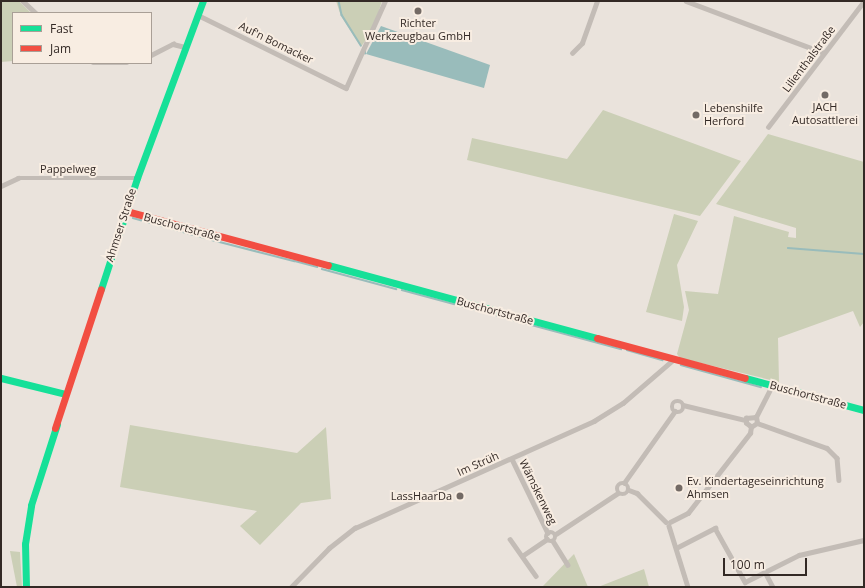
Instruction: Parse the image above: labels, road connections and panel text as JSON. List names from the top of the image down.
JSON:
{
  "streets": {
    "main road": ["Ahmser Straße", "Buschortstraße"],
    "street": [
      "Auf'n Bomacker",
      "Lilienthalstraße",
      "Pappelweg",
      "Im Strüh",
      "Wämskenweg"
    ]
  },
  "crossings": [
    ["Auf'n Bomacker", "Ahmser Straße"],
    ["Pappelweg", "Ahmser Straße"],
    ["Ahmser Straße", "Buschortstraße"],
    ["Buschortstraße", "Im Strüh"],
    ["Im Strüh", "Wämskenweg"]
  ],
  "places": [
    "Richter Werkzeugbau GmbH",
    "JACH Autosattlerei",
    "Lebenshilfe Herford",
    "Ev. Kindertageseinrichtung Ahmsen",
    "LassHaarDa"
  ],
  "legend": ["Fast", "Jam"],
  "scale_bar": "100 m"
}
